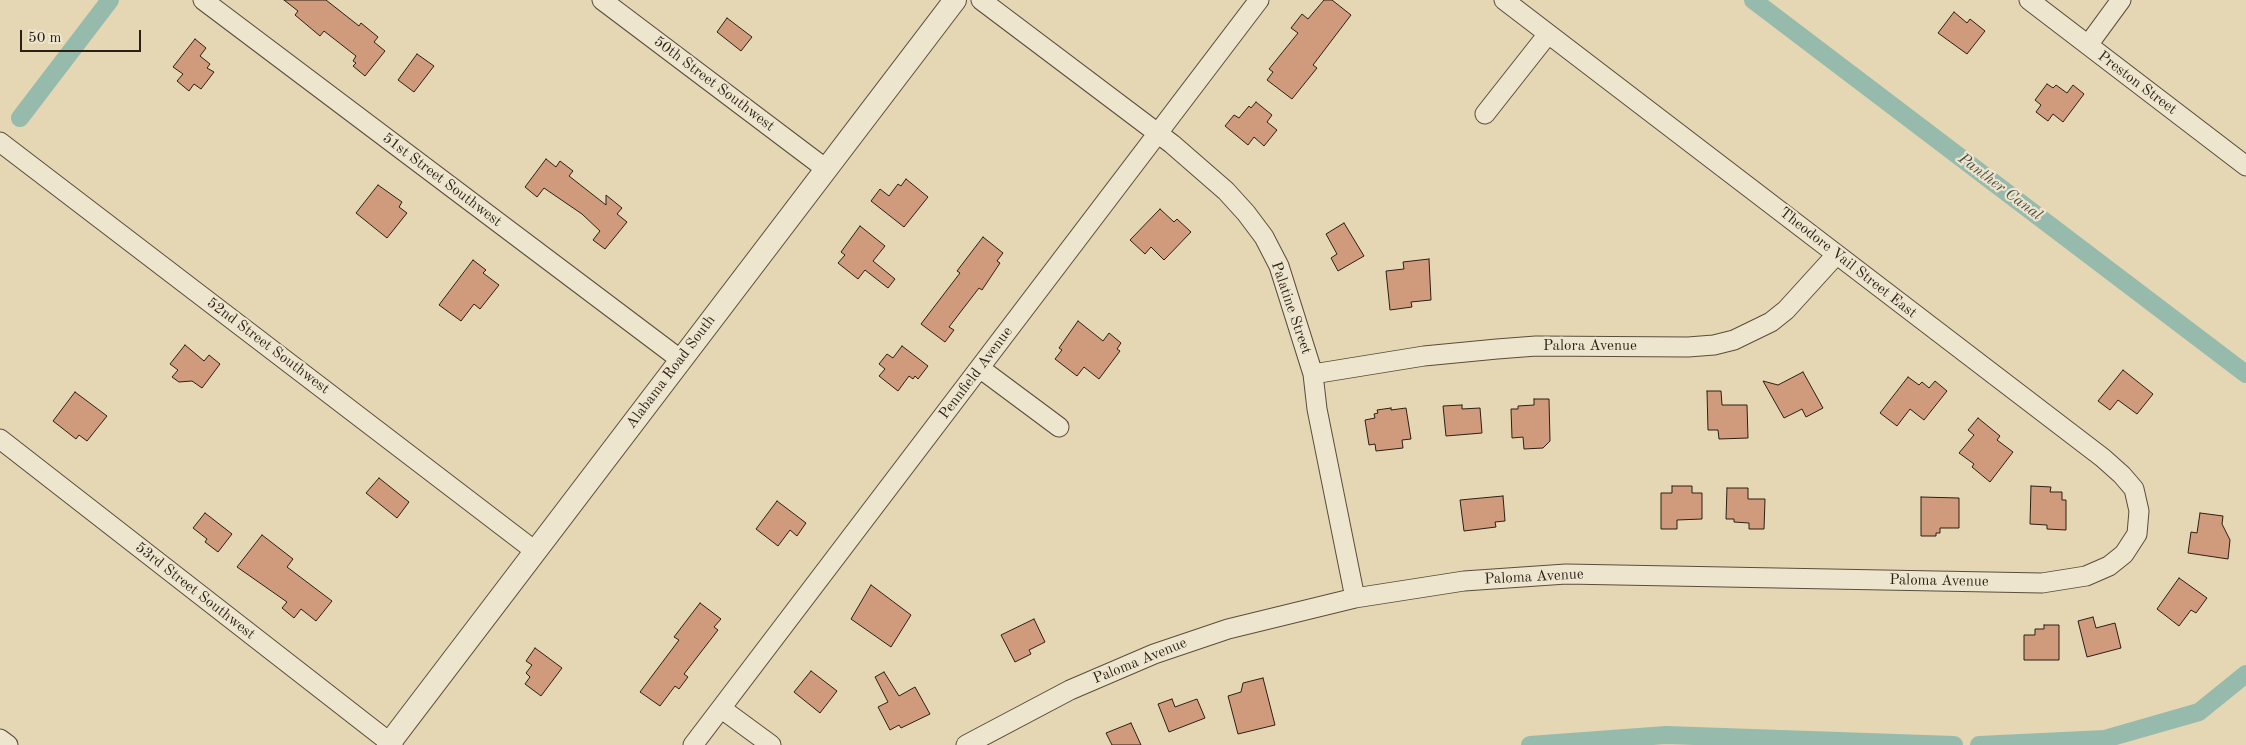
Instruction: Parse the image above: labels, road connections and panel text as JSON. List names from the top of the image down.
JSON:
{
  "streets": {
    "street": [
      "Preston Street",
      "50th Street Southwest",
      "51st Street Southwest",
      "Theodore Vail Street East",
      "Palatine Street",
      "52nd Street Southwest",
      "Palora Avenue",
      "Alabama Road South",
      "Pennfield Avenue",
      "Paloma Avenue",
      "53rd Street Southwest"
    ]
  },
  "crossings": [
    ["50th Street Southwest", "Alabama Road South"],
    ["51st Street Southwest", "Alabama Road South"],
    ["Theodore Vail Street East", "Palora Avenue"],
    ["Theodore Vail Street East", "Paloma Avenue"],
    ["Palatine Street", "Palora Avenue"],
    ["Palatine Street", "Pennfield Avenue"],
    ["Palatine Street", "Paloma Avenue"],
    ["52nd Street Southwest", "Alabama Road South"],
    ["Alabama Road South", "53rd Street Southwest"]
  ],
  "water": ["Panther Canal"],
  "scale_bar": "50 m"
}
